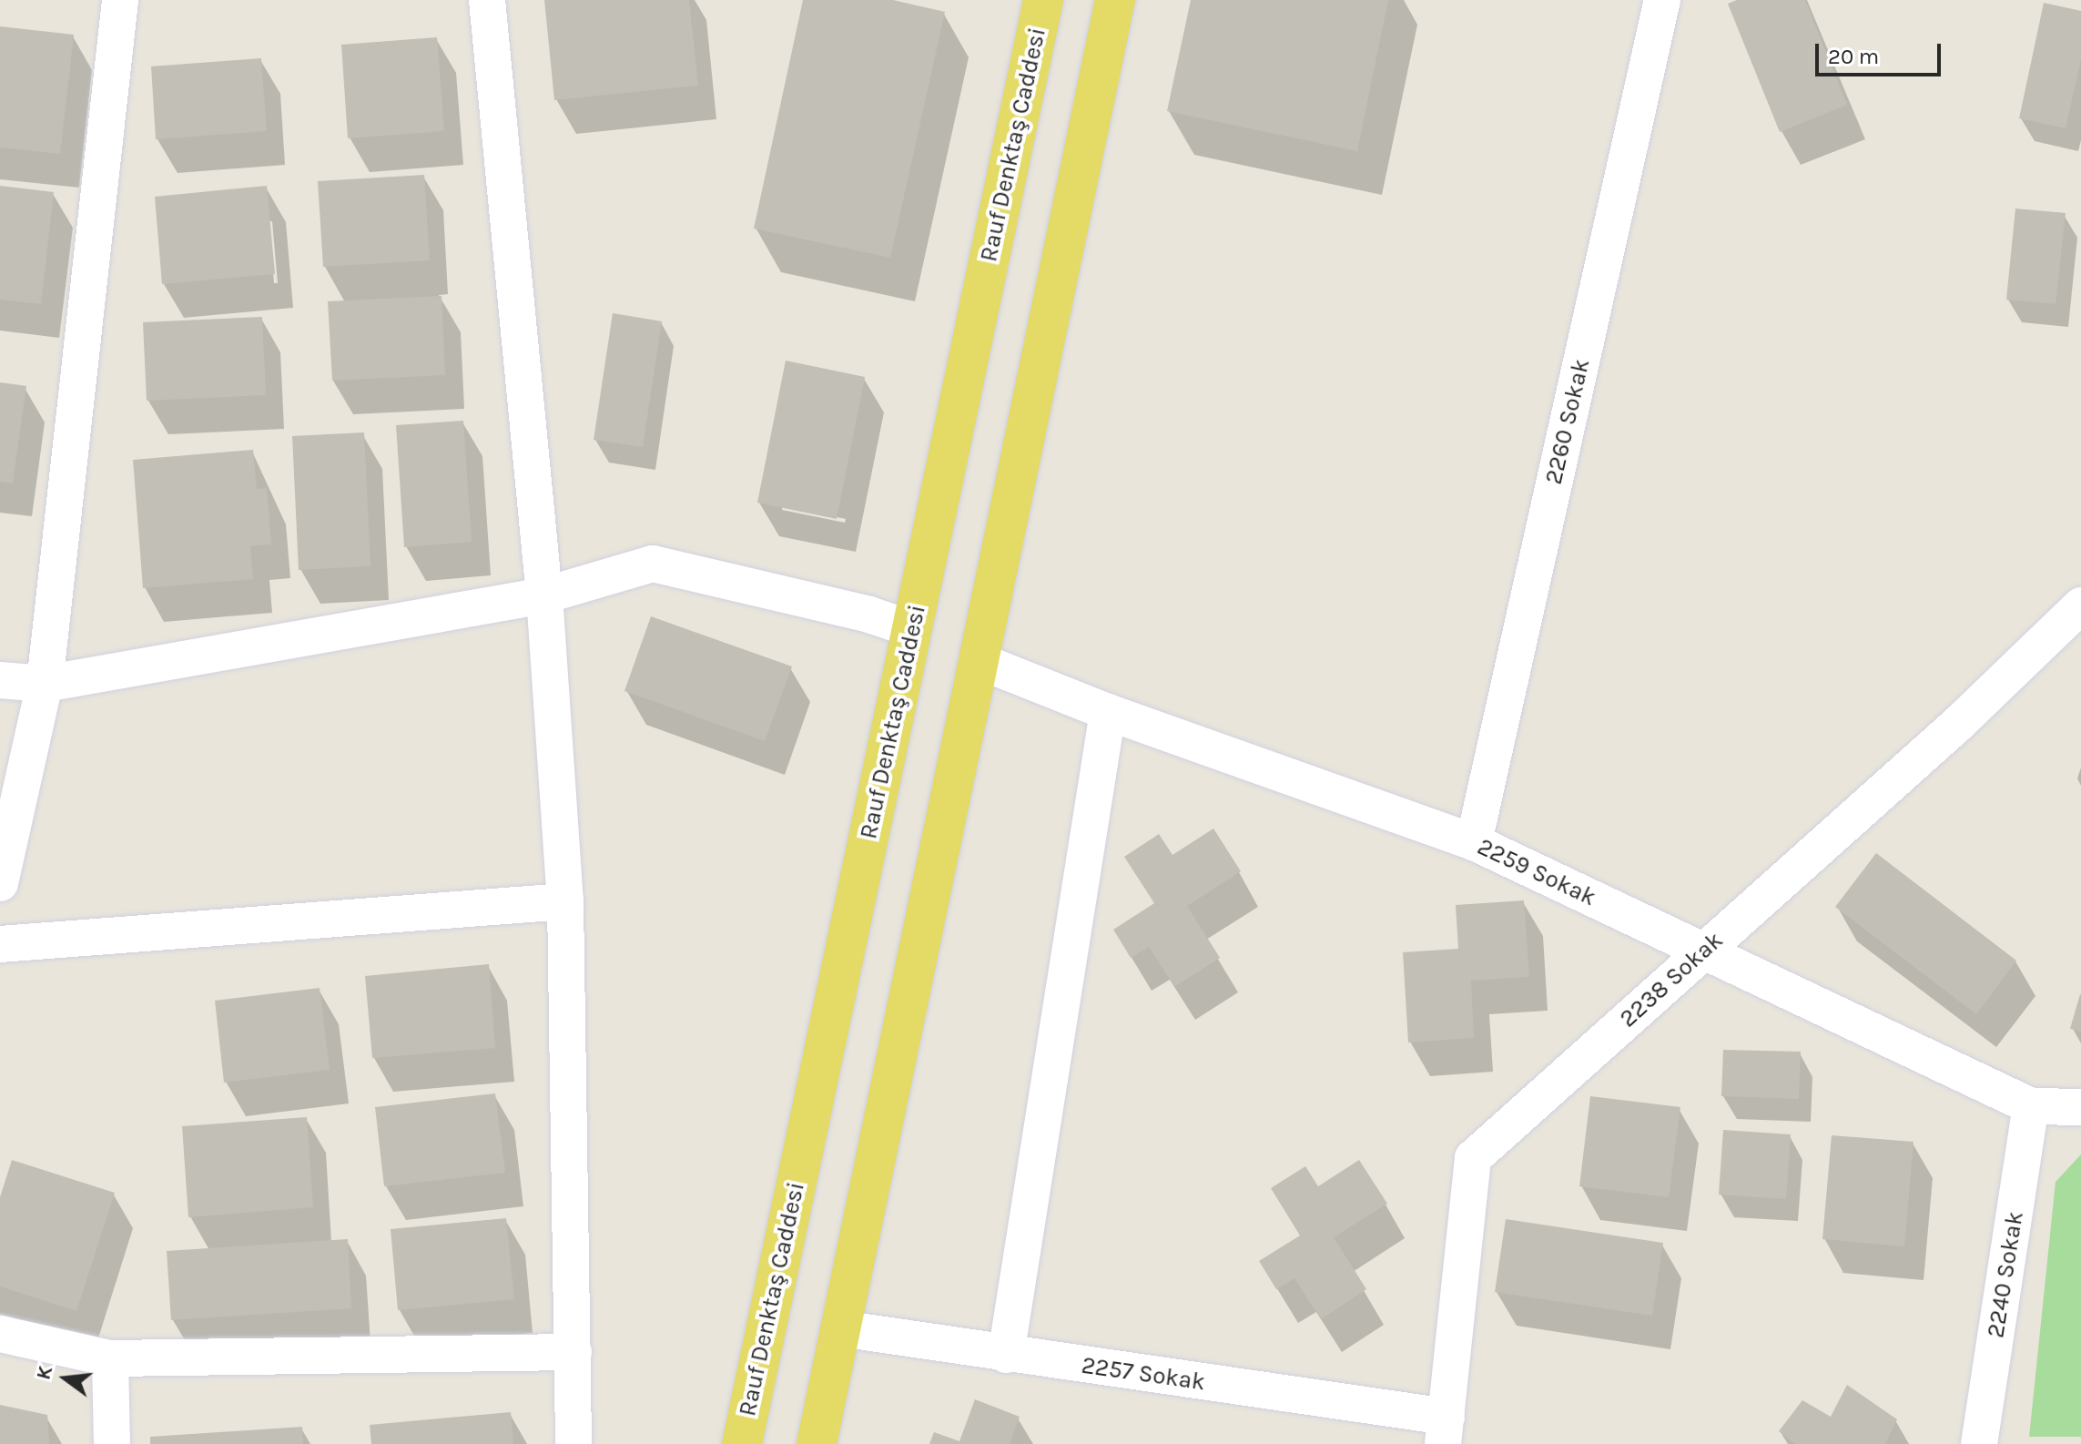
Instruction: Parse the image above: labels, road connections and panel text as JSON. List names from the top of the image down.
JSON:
{
  "streets": {
    "main road": ["Rauf Denktaş Caddesi"],
    "street": [
      "2260 Sokak",
      "2259 Sokak",
      "2238 Sokak",
      "2240 Sokak",
      "2257 Sokak"
    ]
  },
  "crossings": [
    ["2260 Sokak", "2259 Sokak"],
    ["2259 Sokak", "2238 Sokak"],
    ["2259 Sokak", "2240 Sokak"],
    ["2238 Sokak", "2257 Sokak"]
  ],
  "scale_bar": "20 m",
  "north": "left"
}
